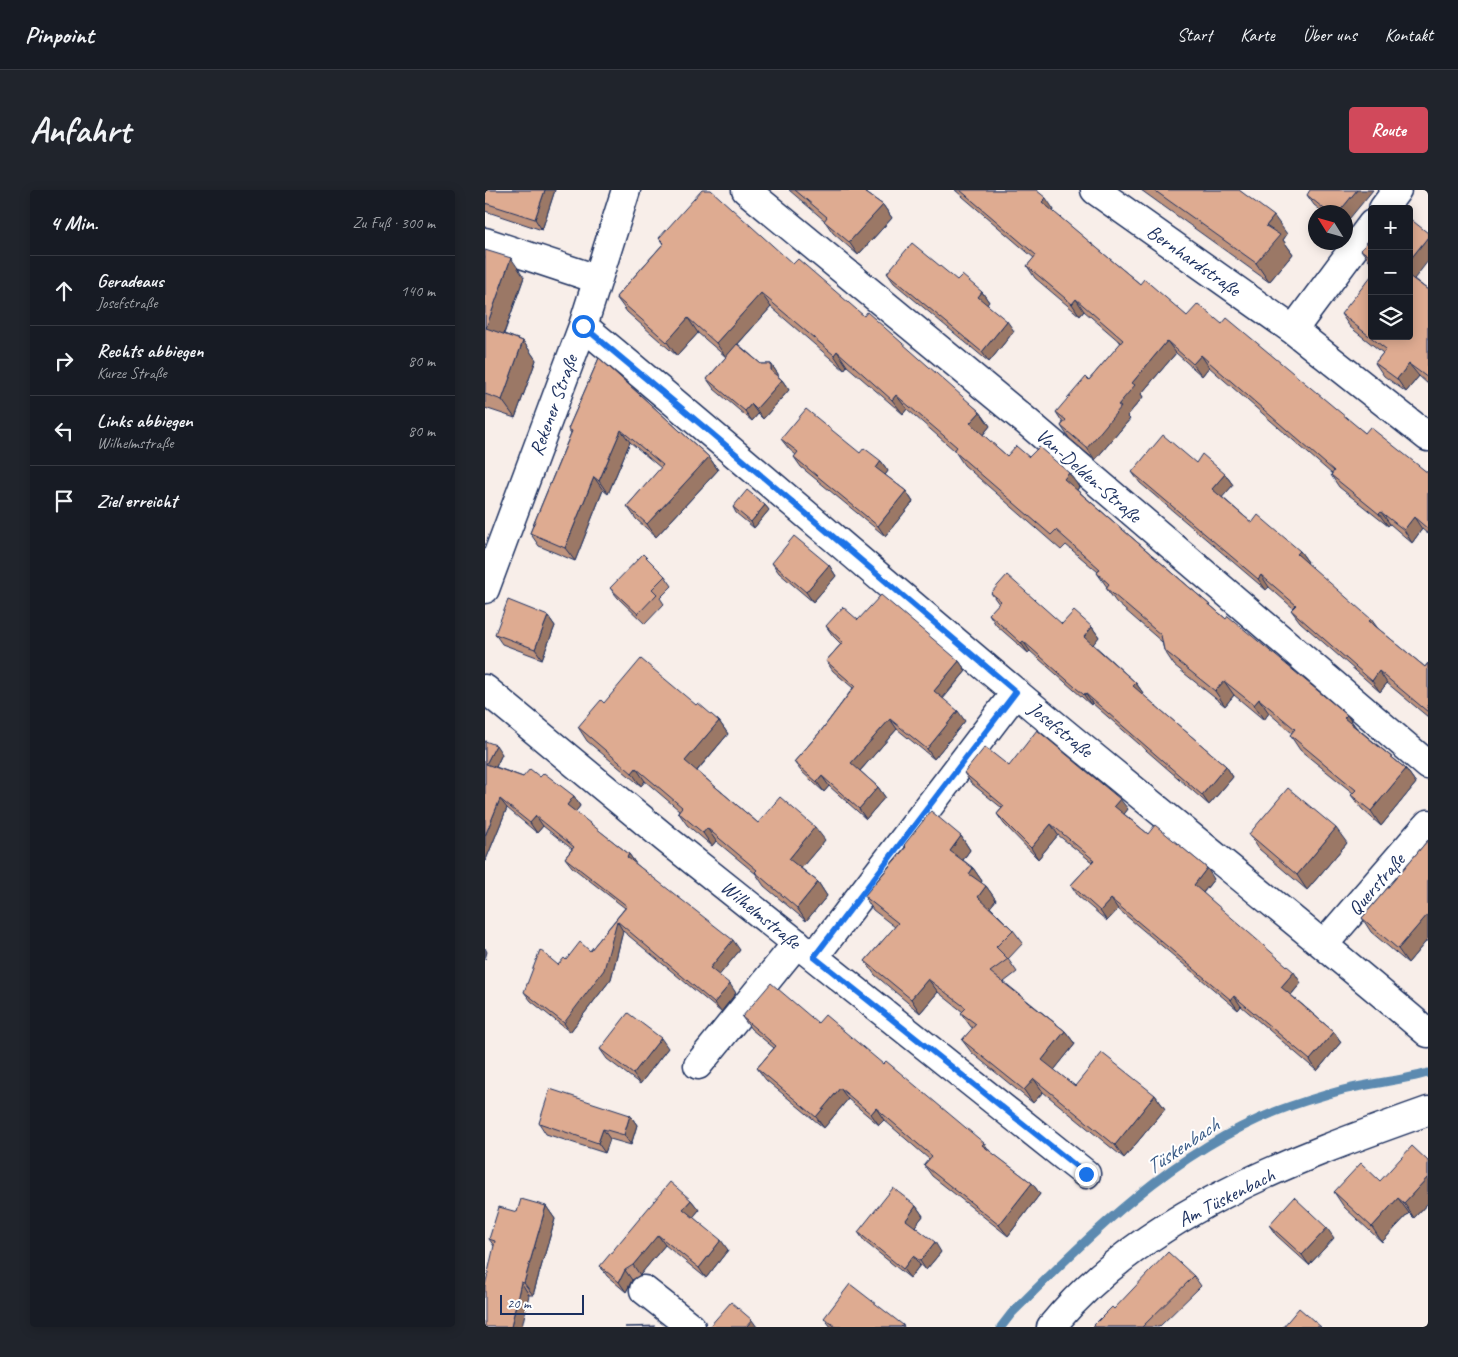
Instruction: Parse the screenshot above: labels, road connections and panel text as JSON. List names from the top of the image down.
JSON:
{
  "streets": {
    "street": [
      "Bernhardstraße",
      "Rekener Straße",
      "Van-Delden-Straße",
      "Josefstraße",
      "Querstraße",
      "Wilhelmstraße",
      "Am Tüskenbach"
    ]
  },
  "crossings": [
    ["Rekener Straße", "Josefstraße"],
    ["Josefstraße", "Querstraße"]
  ],
  "water": ["Tüskenbach"],
  "scale_bar": "20 m",
  "north": "top left",
  "page": {
    "header": "Pinpoint",
    "nav": [
      "Start",
      "Karte",
      "Über uns",
      "Kontakt"
    ],
    "buttons": "Route",
    "title": "Anfahrt",
    "heading": ["4 Min.", "Zu Fuß · 300 m"],
    "map_buttons": ["+", "−"],
    "list": [
      ["Geradeaus", "Josefstraße", "140 m"],
      ["Rechts abbiegen", "Kurze Straße", "80 m"],
      ["Links abbiegen", "Wilhelmstraße", "80 m"],
      "Ziel erreicht"
    ],
    "scale": "20 m"
  }
}
